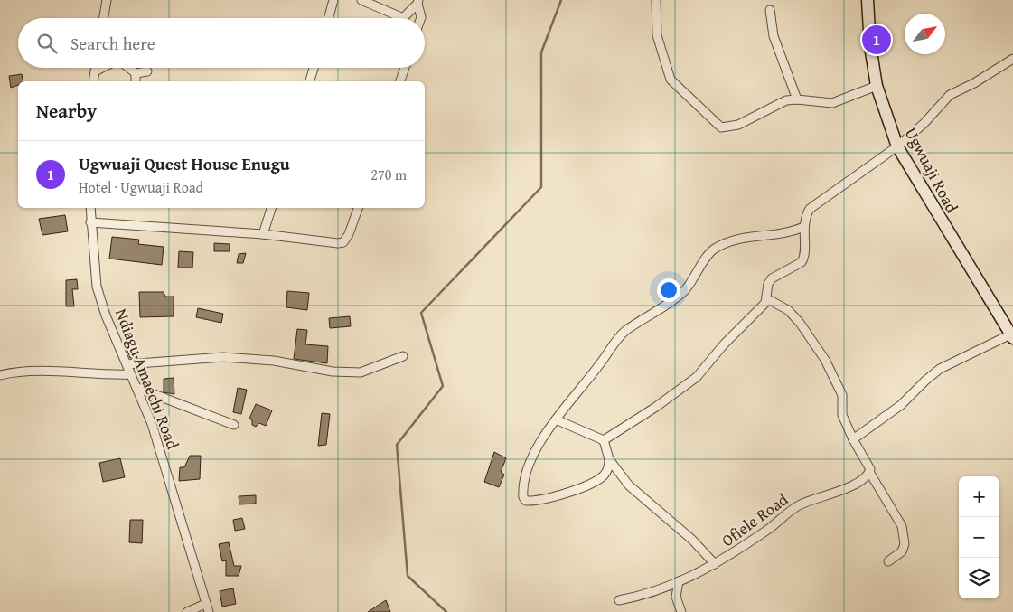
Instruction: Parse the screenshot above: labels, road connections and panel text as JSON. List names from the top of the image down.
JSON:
{
  "streets": {
    "main road": ["Ugwuaji Road"],
    "street": ["Ndiagu Amaechi Road", "Ofiele Road"]
  },
  "north": "top right",
  "page": {
    "search": "Search here",
    "pins": "1",
    "heading": "Nearby",
    "list": [
      {
        "mark": "1",
        "name": "Ugwuaji Quest House Enugu",
        "note": "Hotel · Ugwuaji Road",
        "value": "270 m"
      }
    ],
    "map_buttons": ["+", "−"]
  }
}
